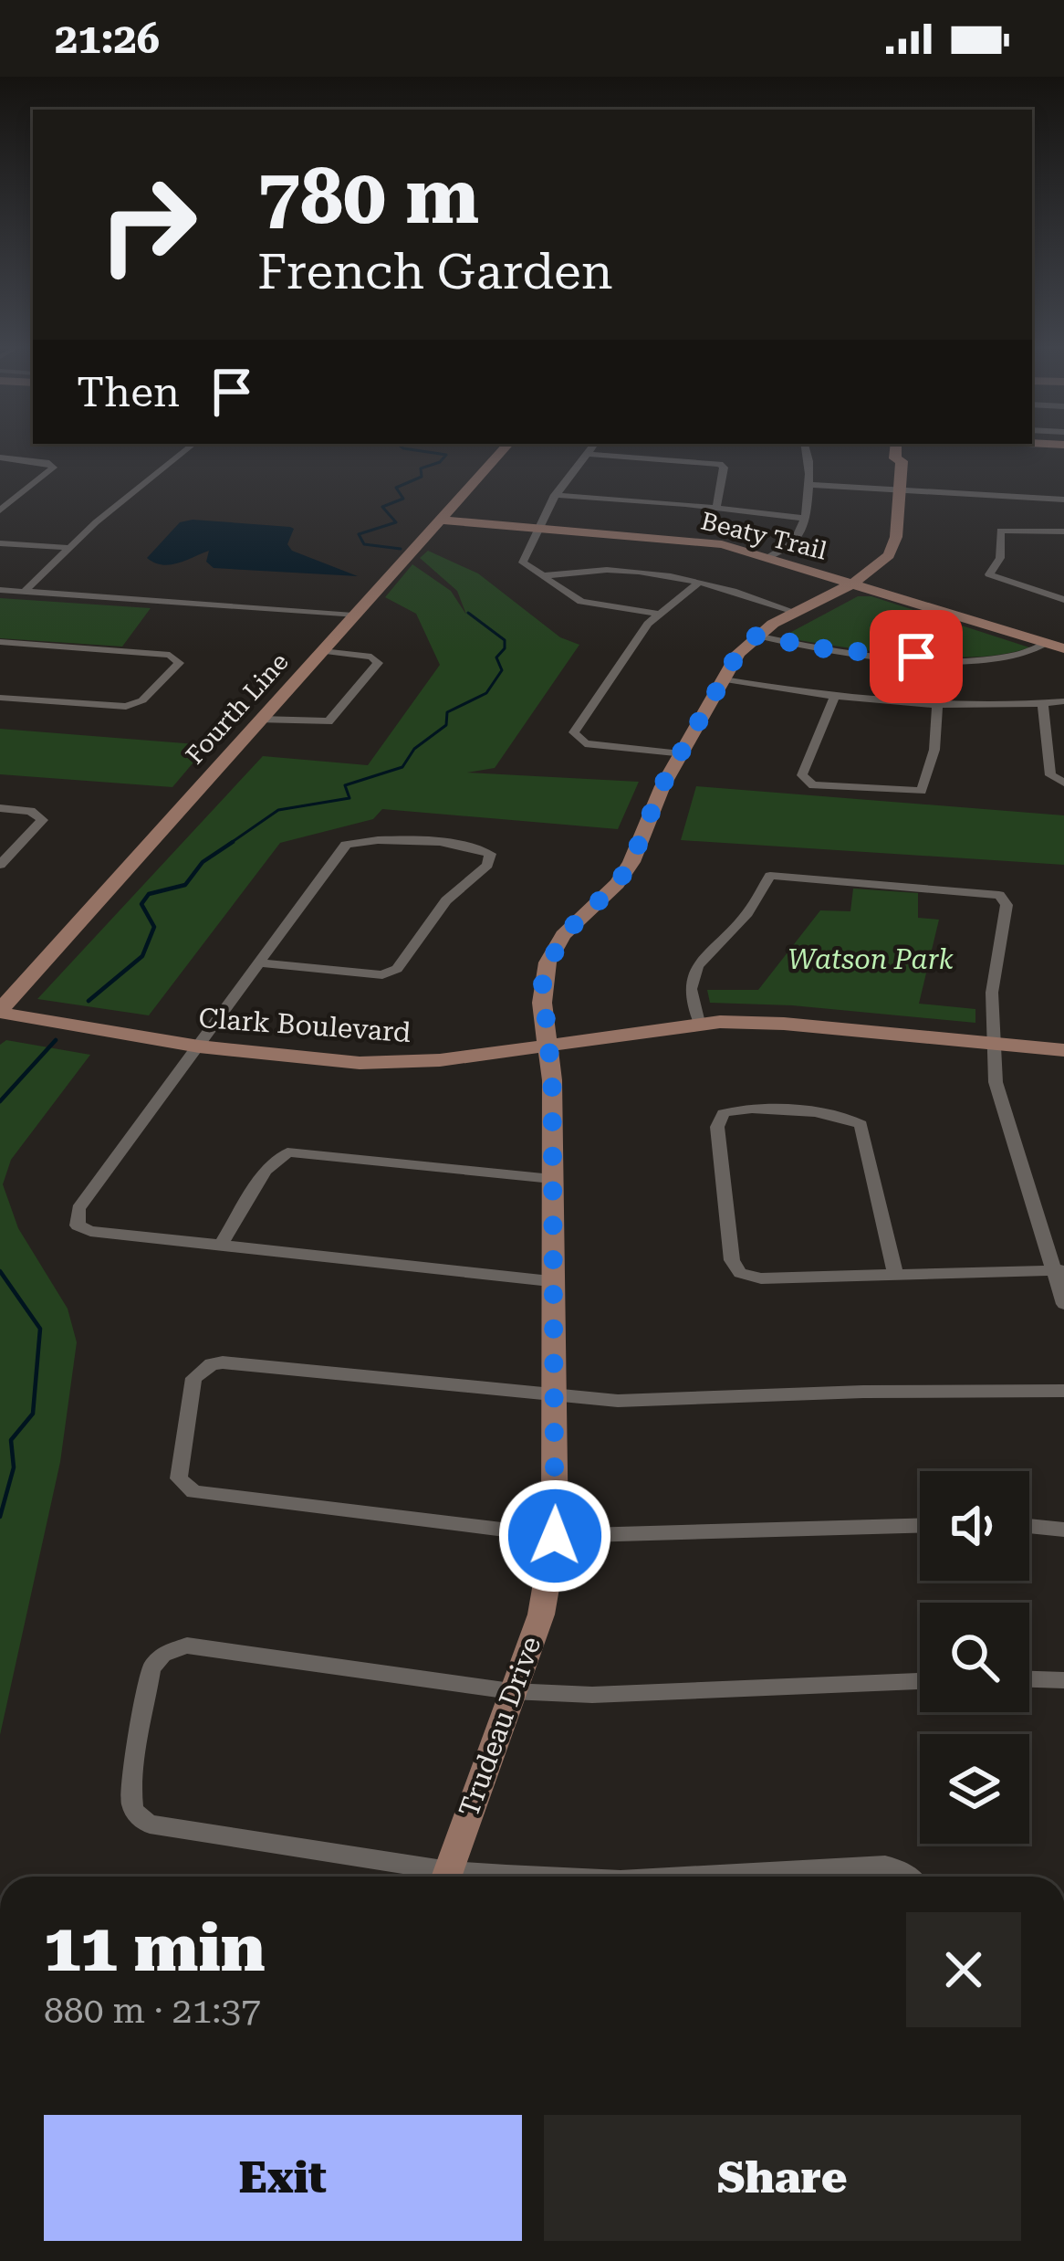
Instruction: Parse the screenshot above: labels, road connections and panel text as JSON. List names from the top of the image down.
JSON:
{
  "streets": {
    "street": [
      "Beaty Trail",
      "Fourth Line",
      "Clark Boulevard",
      "Trudeau Drive"
    ]
  },
  "crossings": [
    ["Beaty Trail", "Fourth Line"],
    ["Beaty Trail", "Trudeau Drive"],
    ["Fourth Line", "Clark Boulevard"],
    ["Clark Boulevard", "Trudeau Drive"]
  ],
  "parks": ["Watson Park"],
  "page": {
    "status": "21:26",
    "turn": ["780 m", "French Garden"],
    "then": "Then",
    "heading": ["11 min", "880 m · 21:37"],
    "buttons": ["Exit", "Share"]
  }
}
